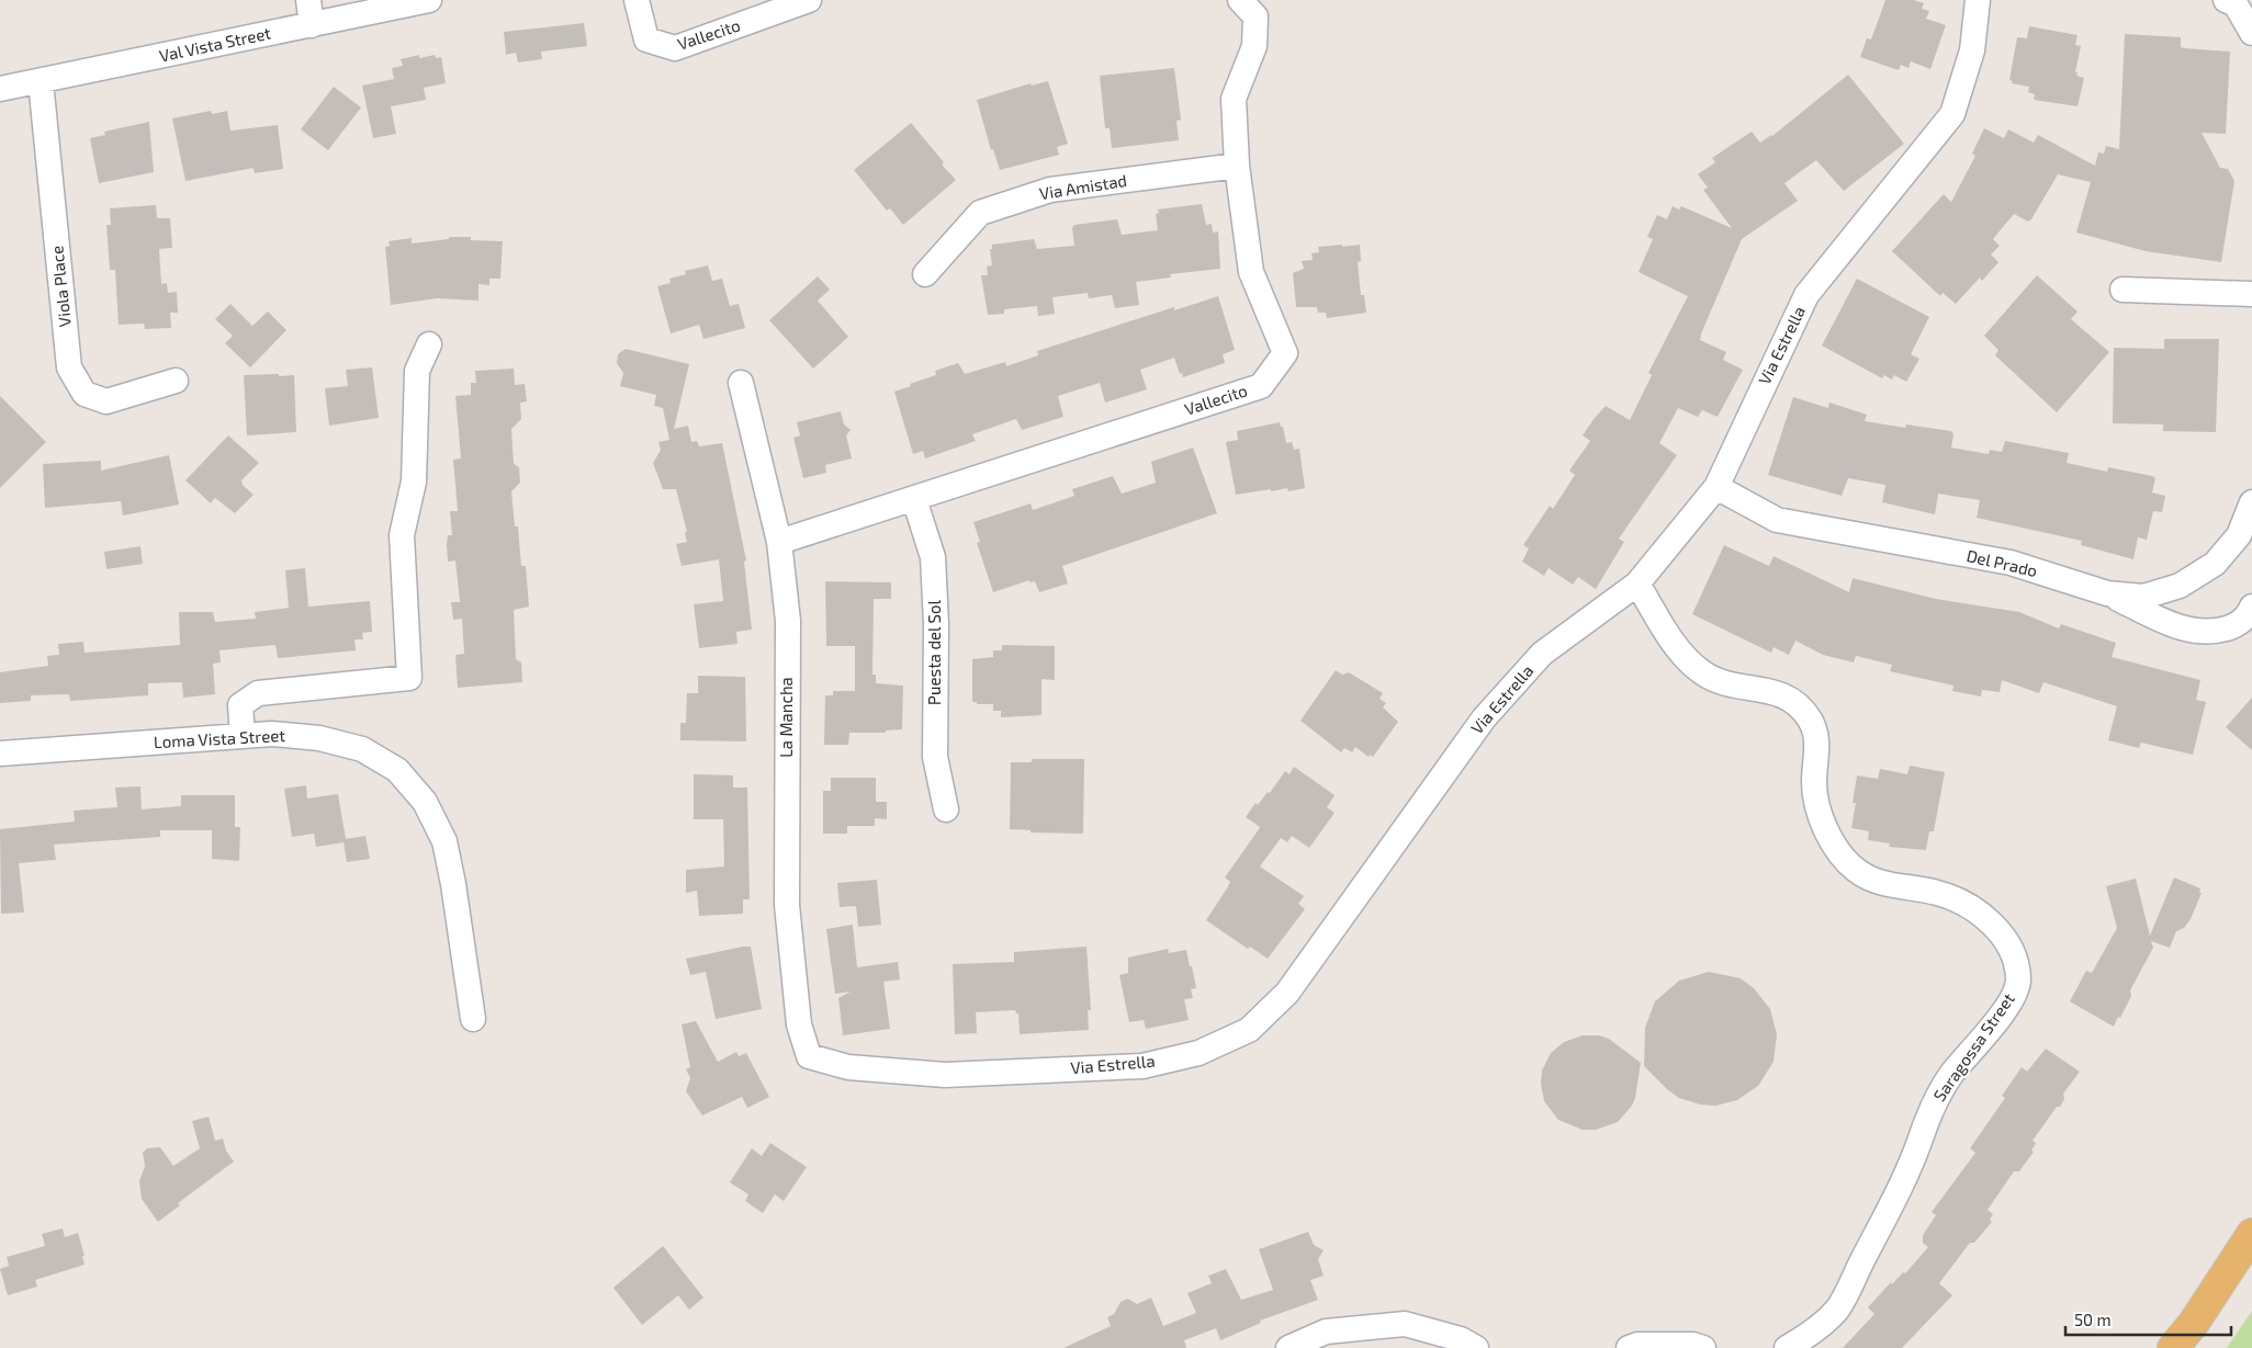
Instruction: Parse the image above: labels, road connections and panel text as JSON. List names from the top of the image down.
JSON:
{
  "streets": {
    "street": [
      "Vallecito",
      "Val Vista Street",
      "Via Amistad",
      "Viola Place",
      "Via Estrella",
      "Del Prado",
      "Puesta del Sol",
      "La Mancha",
      "Loma Vista Street",
      "Saragossa Street"
    ]
  },
  "crossings": [
    ["Vallecito", "Via Amistad"],
    ["Vallecito", "Puesta del Sol"],
    ["Vallecito", "La Mancha"],
    ["Val Vista Street", "Viola Place"],
    ["Via Estrella", "Del Prado"],
    ["Via Estrella", "La Mancha"],
    ["Via Estrella", "Saragossa Street"]
  ],
  "scale_bar": "50 m"
}
